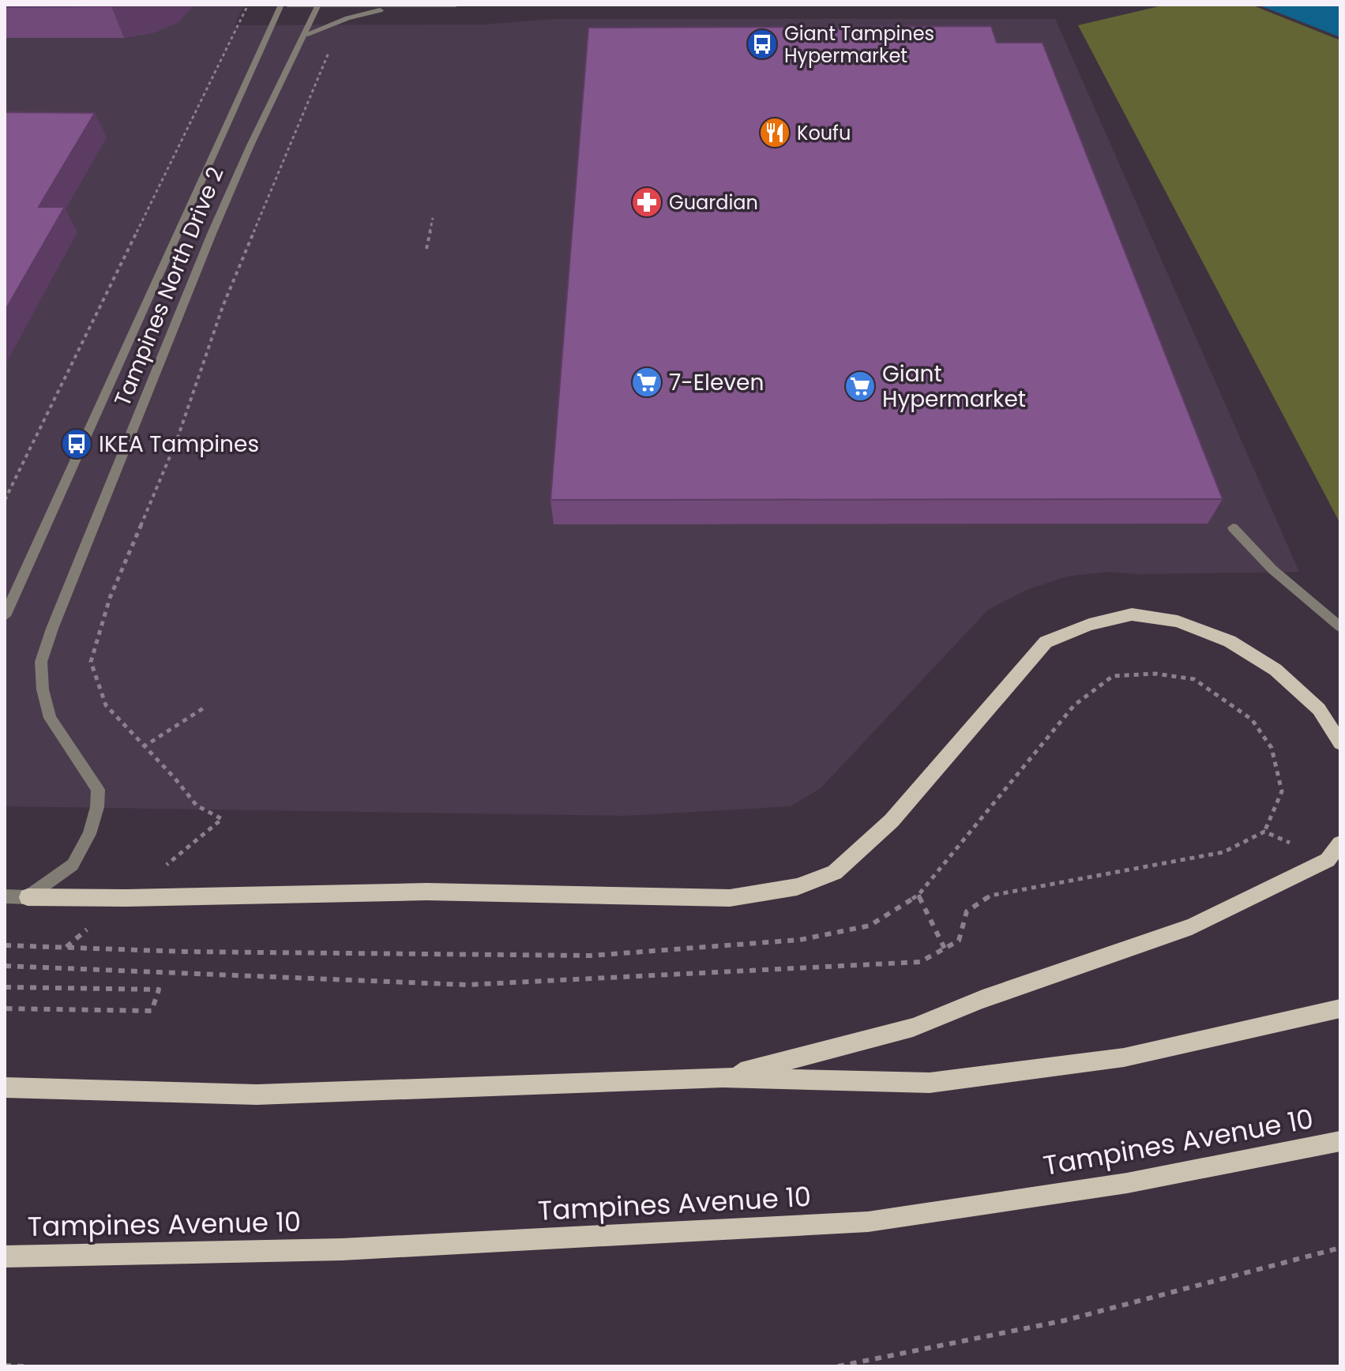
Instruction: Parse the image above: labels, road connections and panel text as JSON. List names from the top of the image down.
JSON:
{
  "streets": {
    "main road": ["Tampines Avenue 10"],
    "street": ["Tampines North Drive 2"]
  },
  "places": {
    "bus stop": ["Giant Tampines Hypermarket", "IKEA Tampines"],
    "restaurant": ["Koufu"],
    "pharmacy": ["Guardian"],
    "supermarket": ["7-Eleven", "Giant Hypermarket"]
  }
}
